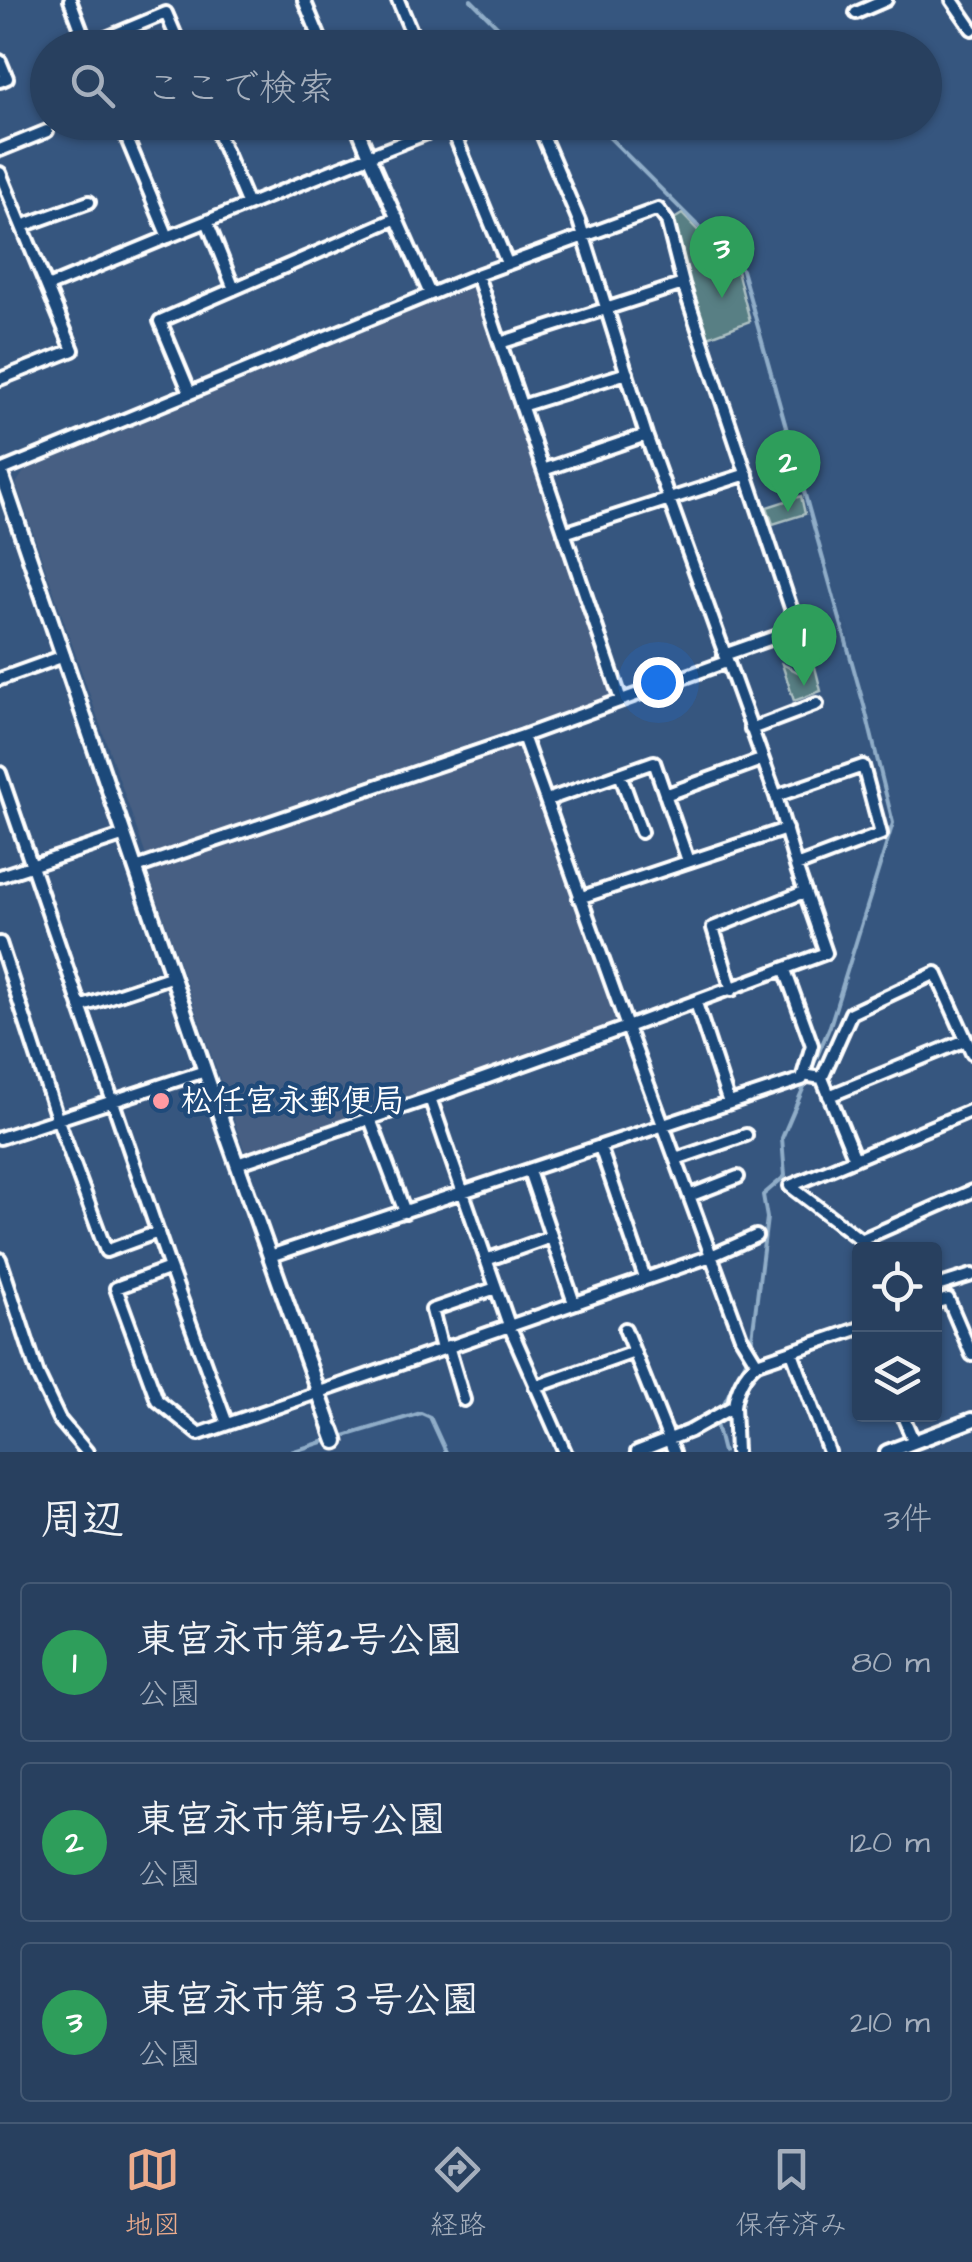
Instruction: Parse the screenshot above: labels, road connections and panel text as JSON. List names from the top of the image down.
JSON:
{
  "places": ["松任宮永郵便局"],
  "page": {
    "search": "ここで検索",
    "pins": ["3", "2", "1"],
    "heading": ["周辺", "3件"],
    "list": [
      {
        "mark": "1",
        "name": "東宮永市第2号公園",
        "note": "公園",
        "value": "80 m"
      },
      {
        "mark": "2",
        "name": "東宮永市第1号公園",
        "note": "公園",
        "value": "120 m"
      },
      {
        "mark": "3",
        "name": "東宮永市第３号公園",
        "note": "公園",
        "value": "210 m"
      }
    ],
    "nav": ["地図", "経路", "保存済み"]
  }
}
